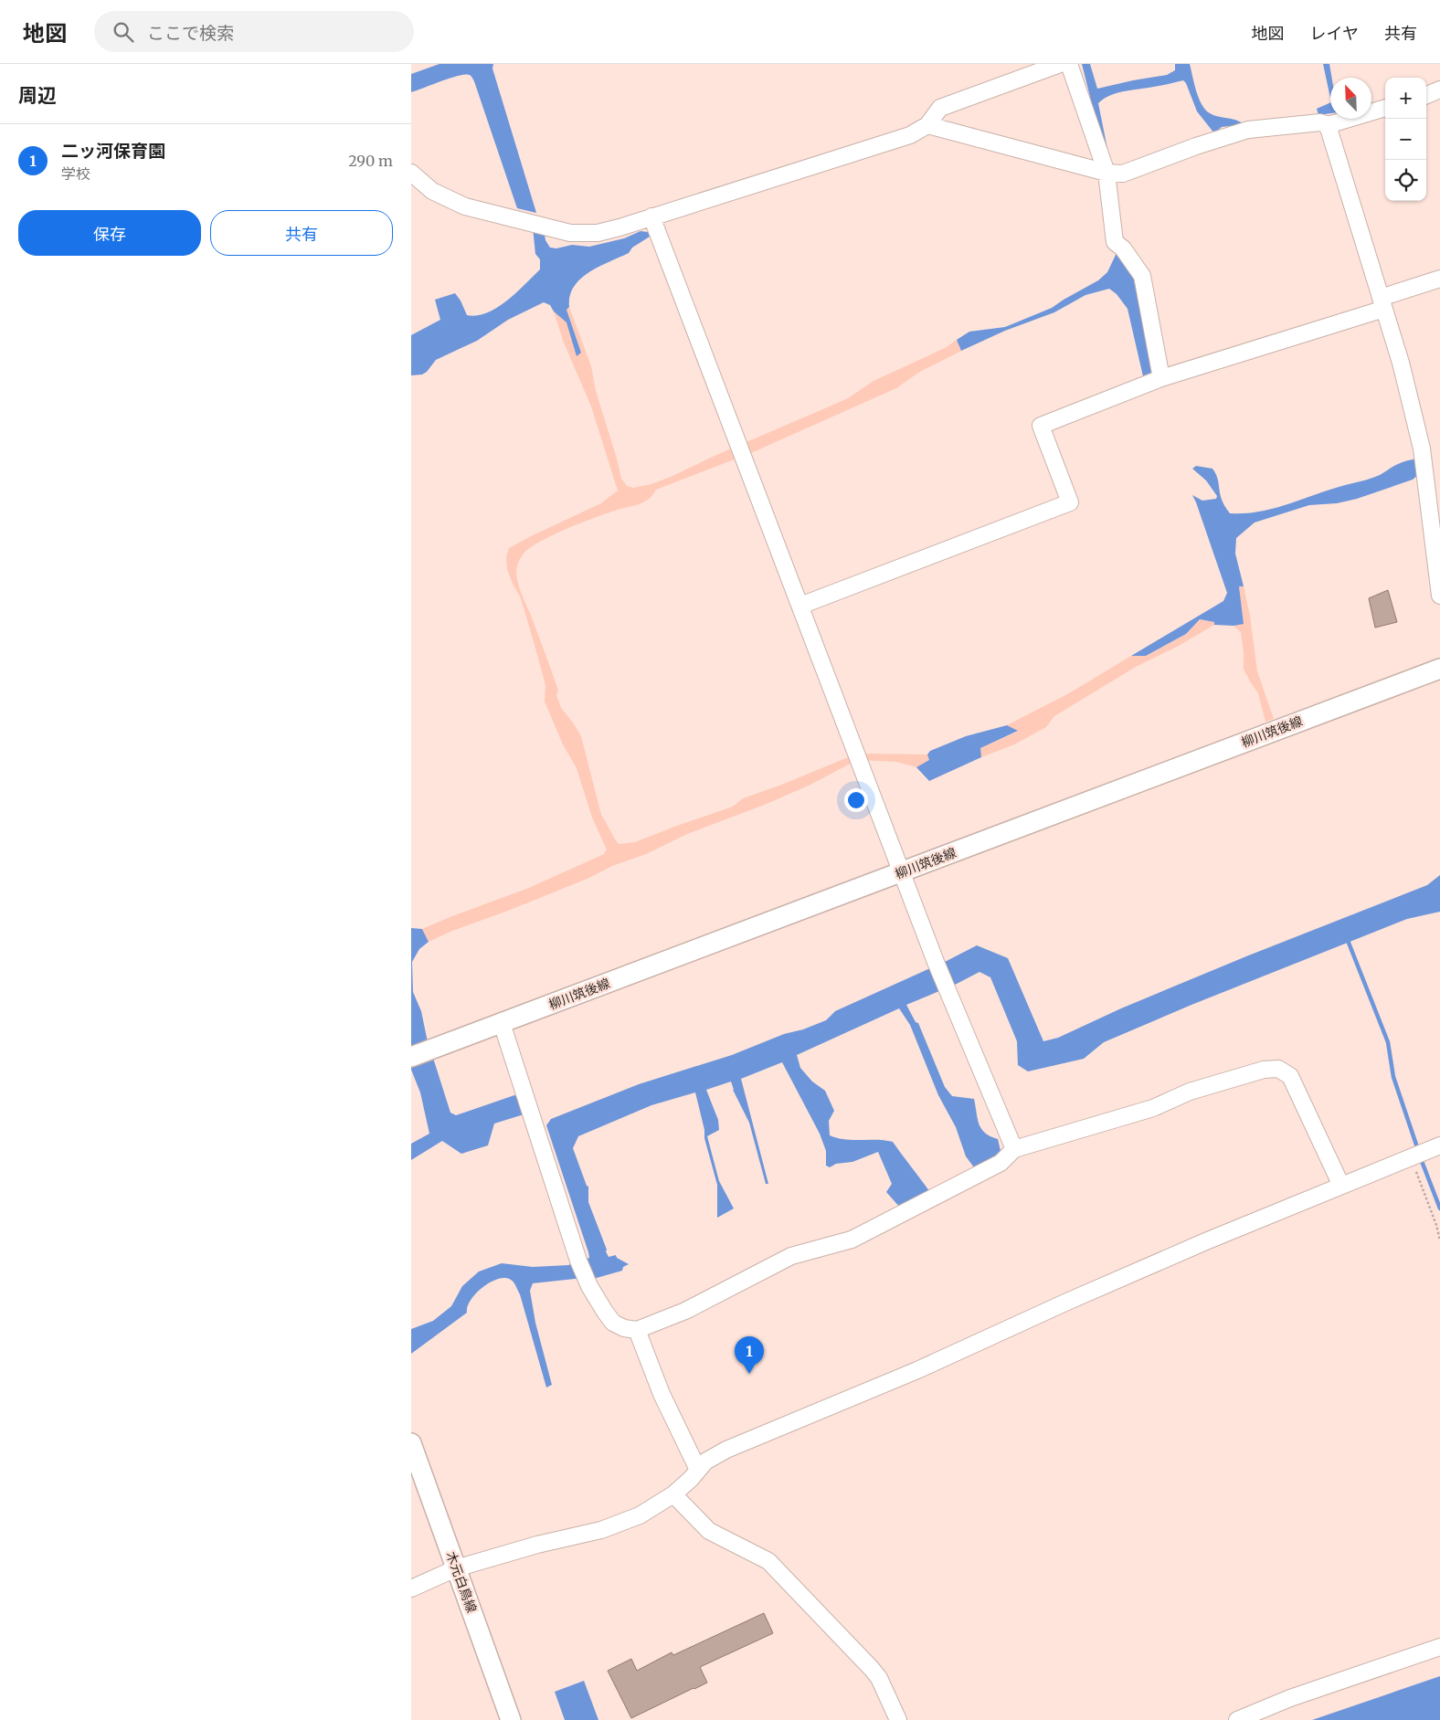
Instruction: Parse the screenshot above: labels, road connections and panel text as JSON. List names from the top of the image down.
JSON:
{
  "streets": {
    "main road": ["柳川筑後線", "木元白鳥線"]
  },
  "north": "top left",
  "page": {
    "header": "地図",
    "search": "ここで検索",
    "nav": ["地図", "レイヤ", "共有"],
    "heading": "周辺",
    "map_buttons": ["+", "−"],
    "list": [
      {
        "mark": "1",
        "name": "二ッ河保育園",
        "note": "学校",
        "value": "290 m"
      }
    ],
    "buttons": ["保存", "共有"],
    "pins": "1"
  }
}
